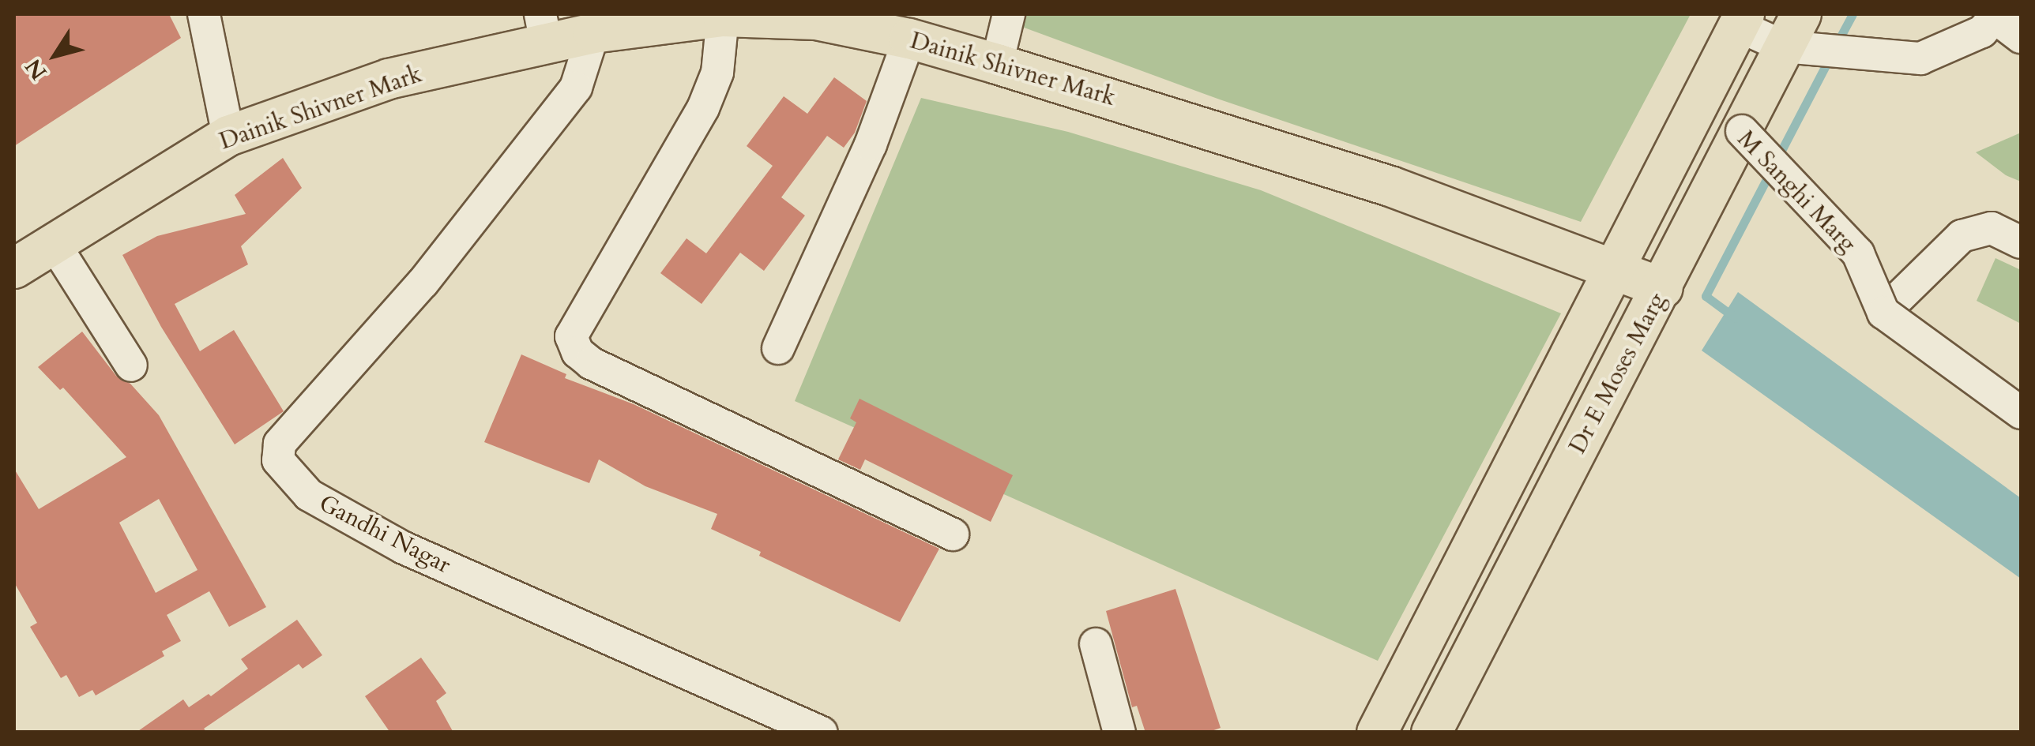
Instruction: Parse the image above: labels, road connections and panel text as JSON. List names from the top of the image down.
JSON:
{
  "streets": {
    "main road": ["Dainik Shivner Mark", "Dr E Moses Marg"],
    "street": ["M Sanghi Marg", "Gandhi Nagar"]
  },
  "crossings": [
    ["Dainik Shivner Mark", "Dr E Moses Marg"],
    ["Dainik Shivner Mark", "Gandhi Nagar"],
    ["M Sanghi Marg", "Dr E Moses Marg"]
  ],
  "north": "bottom left"
}
